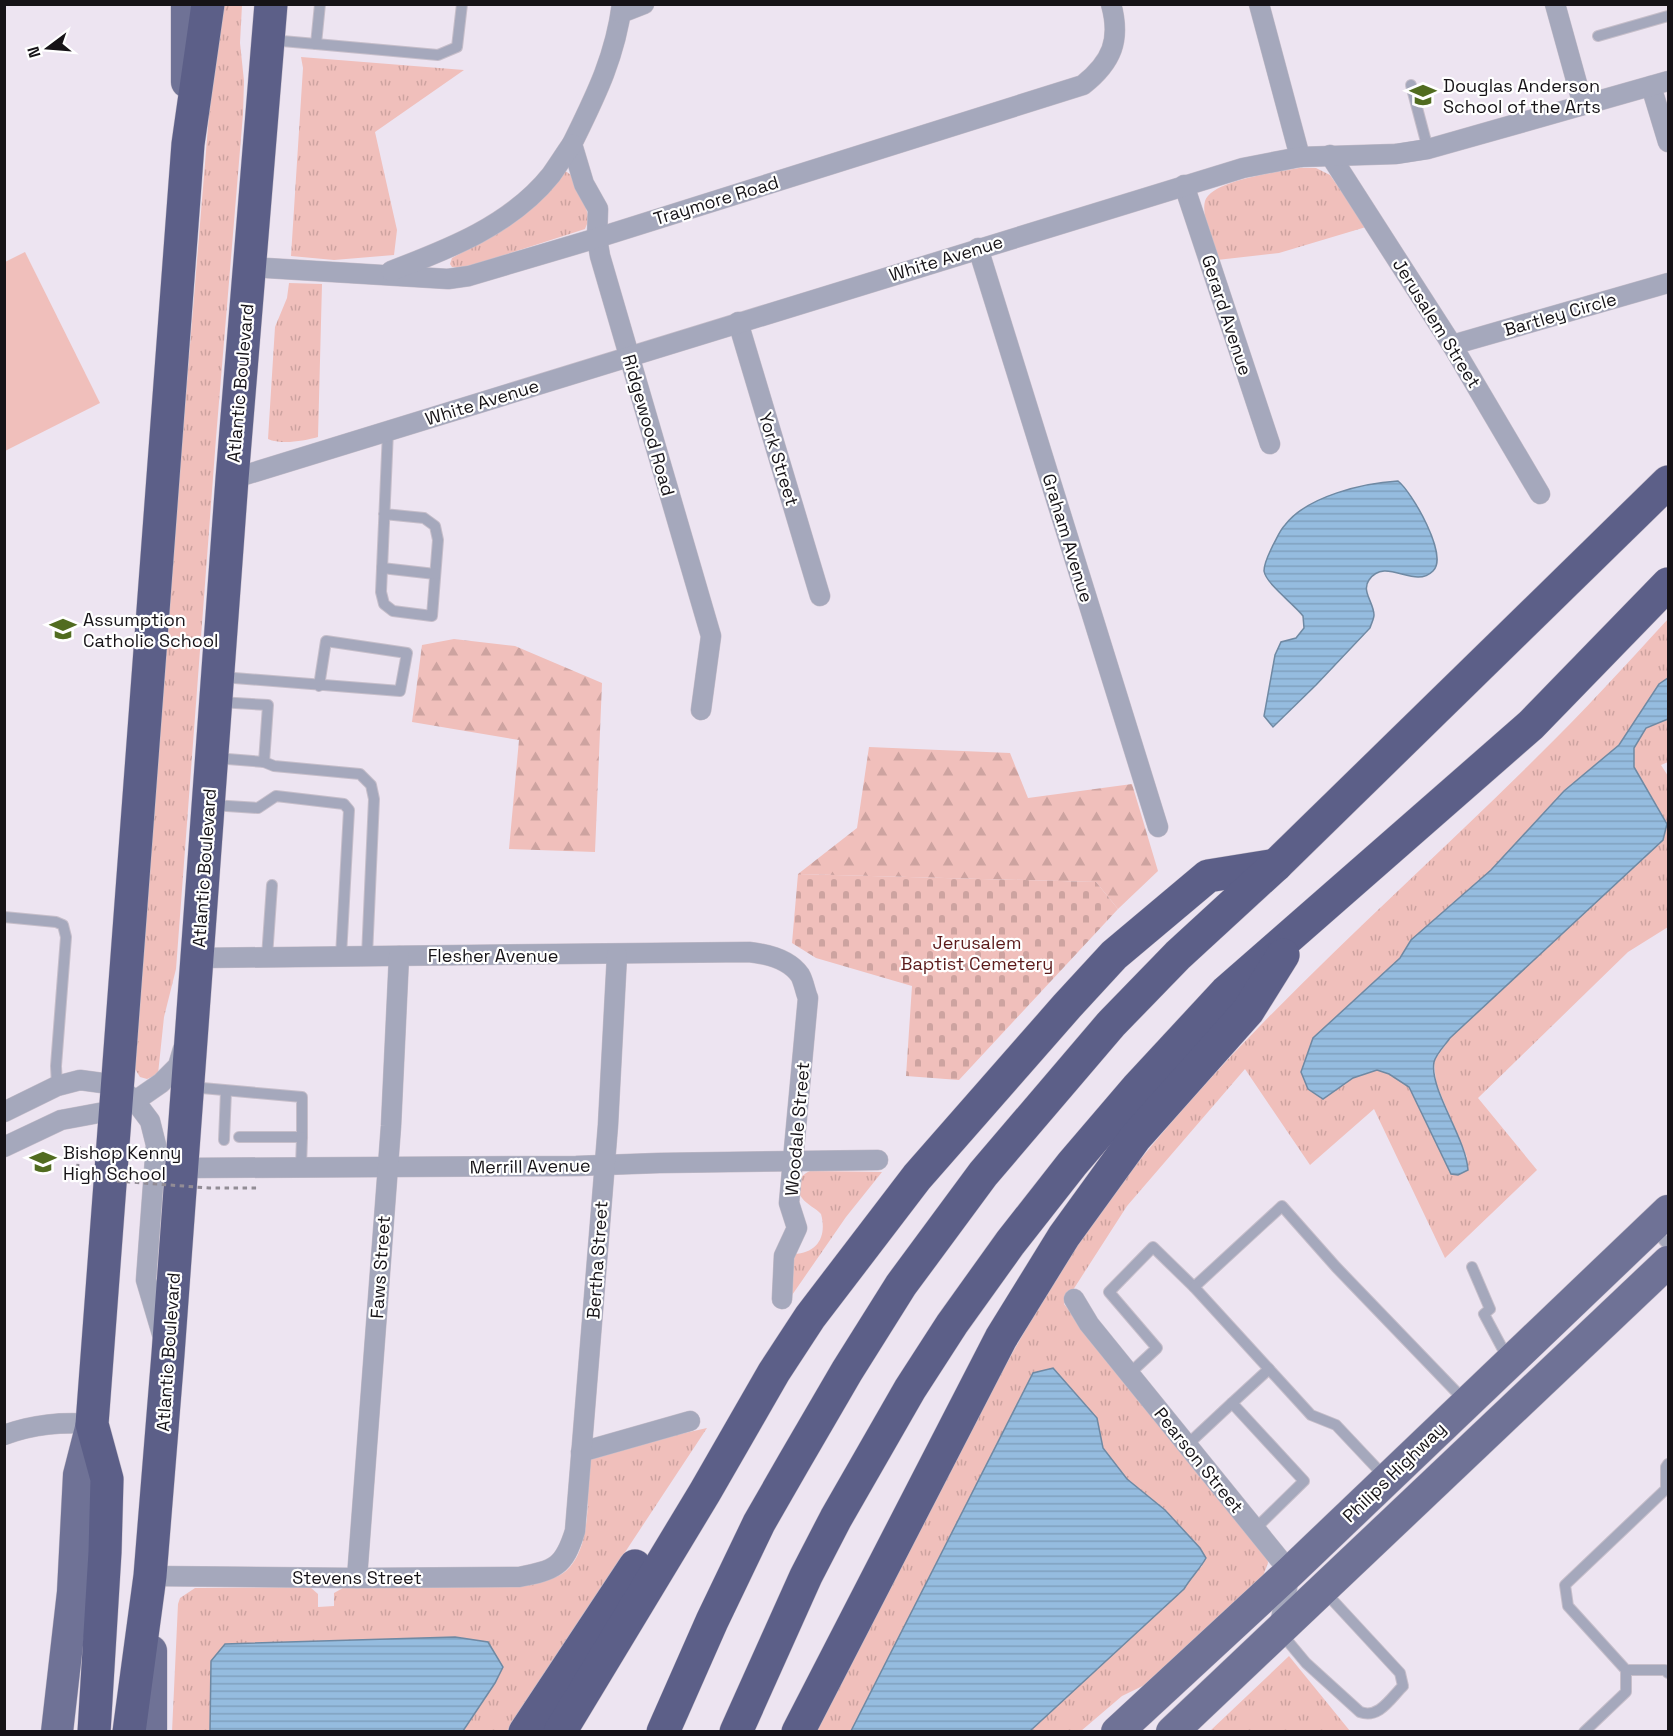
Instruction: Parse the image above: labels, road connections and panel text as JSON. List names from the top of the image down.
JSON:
{
  "streets": {
    "highway": ["Atlantic Boulevard"],
    "main road": ["Philips Highway"],
    "street": [
      "Traymore Road",
      "White Avenue",
      "Bartley Circle",
      "Gerard Avenue",
      "Jerusalem Street",
      "Ridgewood Road",
      "York Street",
      "Graham Avenue",
      "Flesher Avenue",
      "Woodale Street",
      "Merrill Avenue",
      "Bertha Street",
      "Faws Street",
      "Pearson Street",
      "Stevens Street"
    ]
  },
  "crossings": [
    ["Traymore Road", "Atlantic Boulevard"],
    ["Traymore Road", "Ridgewood Road"],
    ["White Avenue", "Gerard Avenue"],
    ["White Avenue", "Jerusalem Street"],
    ["White Avenue", "Atlantic Boulevard"],
    ["White Avenue", "Ridgewood Road"],
    ["White Avenue", "York Street"],
    ["White Avenue", "Graham Avenue"],
    ["Bartley Circle", "Jerusalem Street"],
    ["Atlantic Boulevard", "Flesher Avenue"],
    ["Atlantic Boulevard", "Merrill Avenue"],
    ["Atlantic Boulevard", "Stevens Street"],
    ["Flesher Avenue", "Woodale Street"],
    ["Flesher Avenue", "Bertha Street"],
    ["Flesher Avenue", "Faws Street"],
    ["Woodale Street", "Merrill Avenue"],
    ["Merrill Avenue", "Bertha Street"],
    ["Merrill Avenue", "Faws Street"],
    ["Bertha Street", "Stevens Street"],
    ["Faws Street", "Stevens Street"],
    ["Pearson Street", "Philips Highway"]
  ],
  "parks": ["Jerusalem Baptist Cemetery"],
  "places": {
    "school or university": ["Douglas Anderson School of the Arts", "Assumption Catholic School", "Bishop Kenny High School"]
  },
  "north": "left"
}
